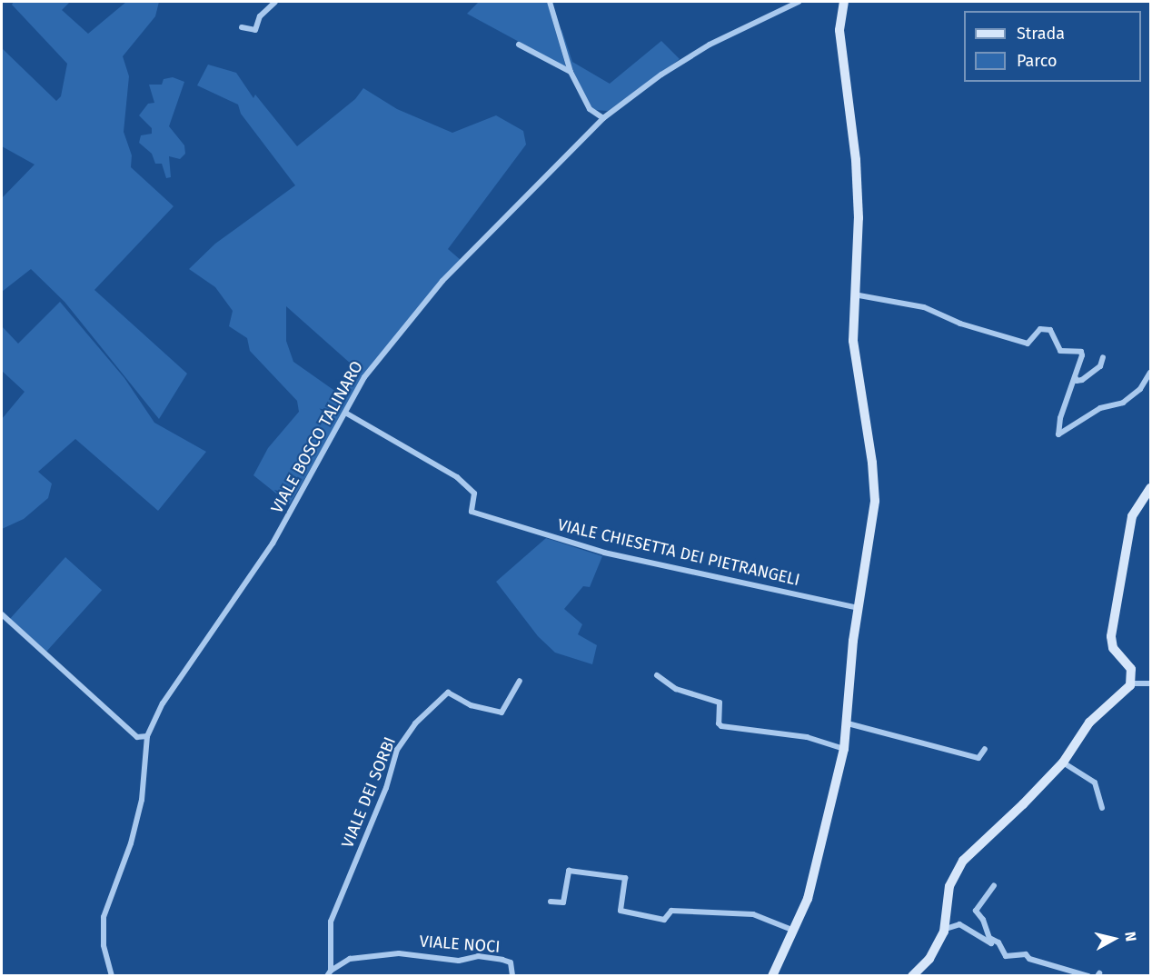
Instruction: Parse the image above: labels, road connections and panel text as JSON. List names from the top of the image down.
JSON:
{
  "streets": {
    "street": [
      "VIALE BOSCO TALINARO",
      "VIALE CHIESETTA DEI PIETRANGELI",
      "VIALE DEI SORBI",
      "VIALE NOCI"
    ]
  },
  "crossings": [
    ["VIALE BOSCO TALINARO", "VIALE CHIESETTA DEI PIETRANGELI"],
    ["VIALE DEI SORBI", "VIALE NOCI"]
  ],
  "legend": ["Strada", "Parco"],
  "north": "right"
}
